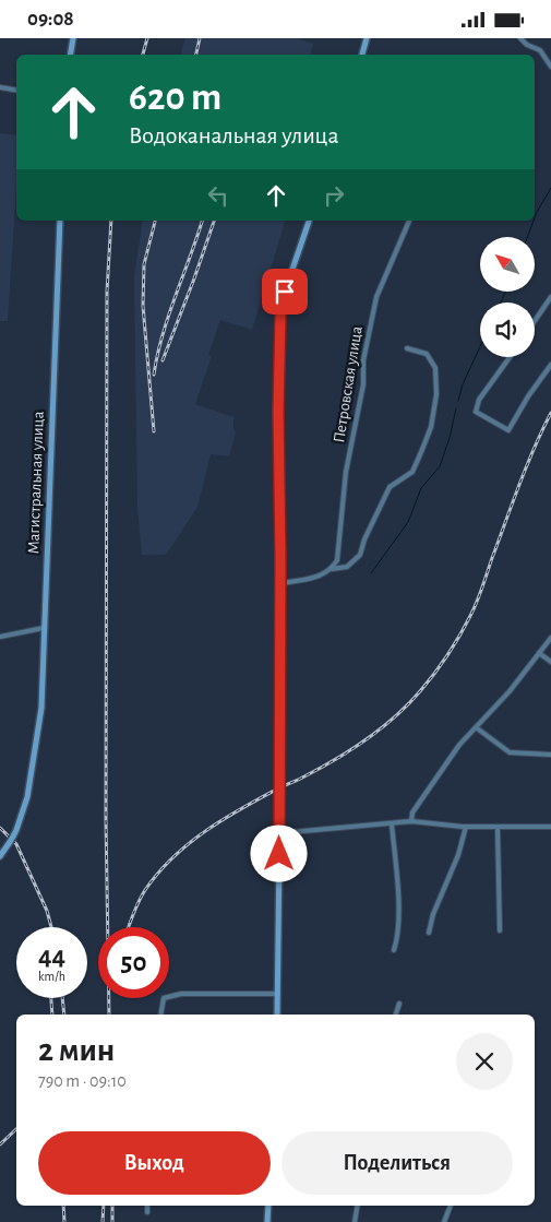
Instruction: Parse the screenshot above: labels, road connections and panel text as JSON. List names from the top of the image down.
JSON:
{
  "streets": {
    "main road": ["Магистральная улица"],
    "street": ["Петровская улица"]
  },
  "north": "top left",
  "page": {
    "status": "09:08",
    "turn": ["620 m", "Водоканальная улица"],
    "speed": "44 km/h",
    "limit": "50",
    "heading": ["2 мин", "790 m · 09:10"],
    "buttons": ["Выход", "Поделиться"]
  }
}
